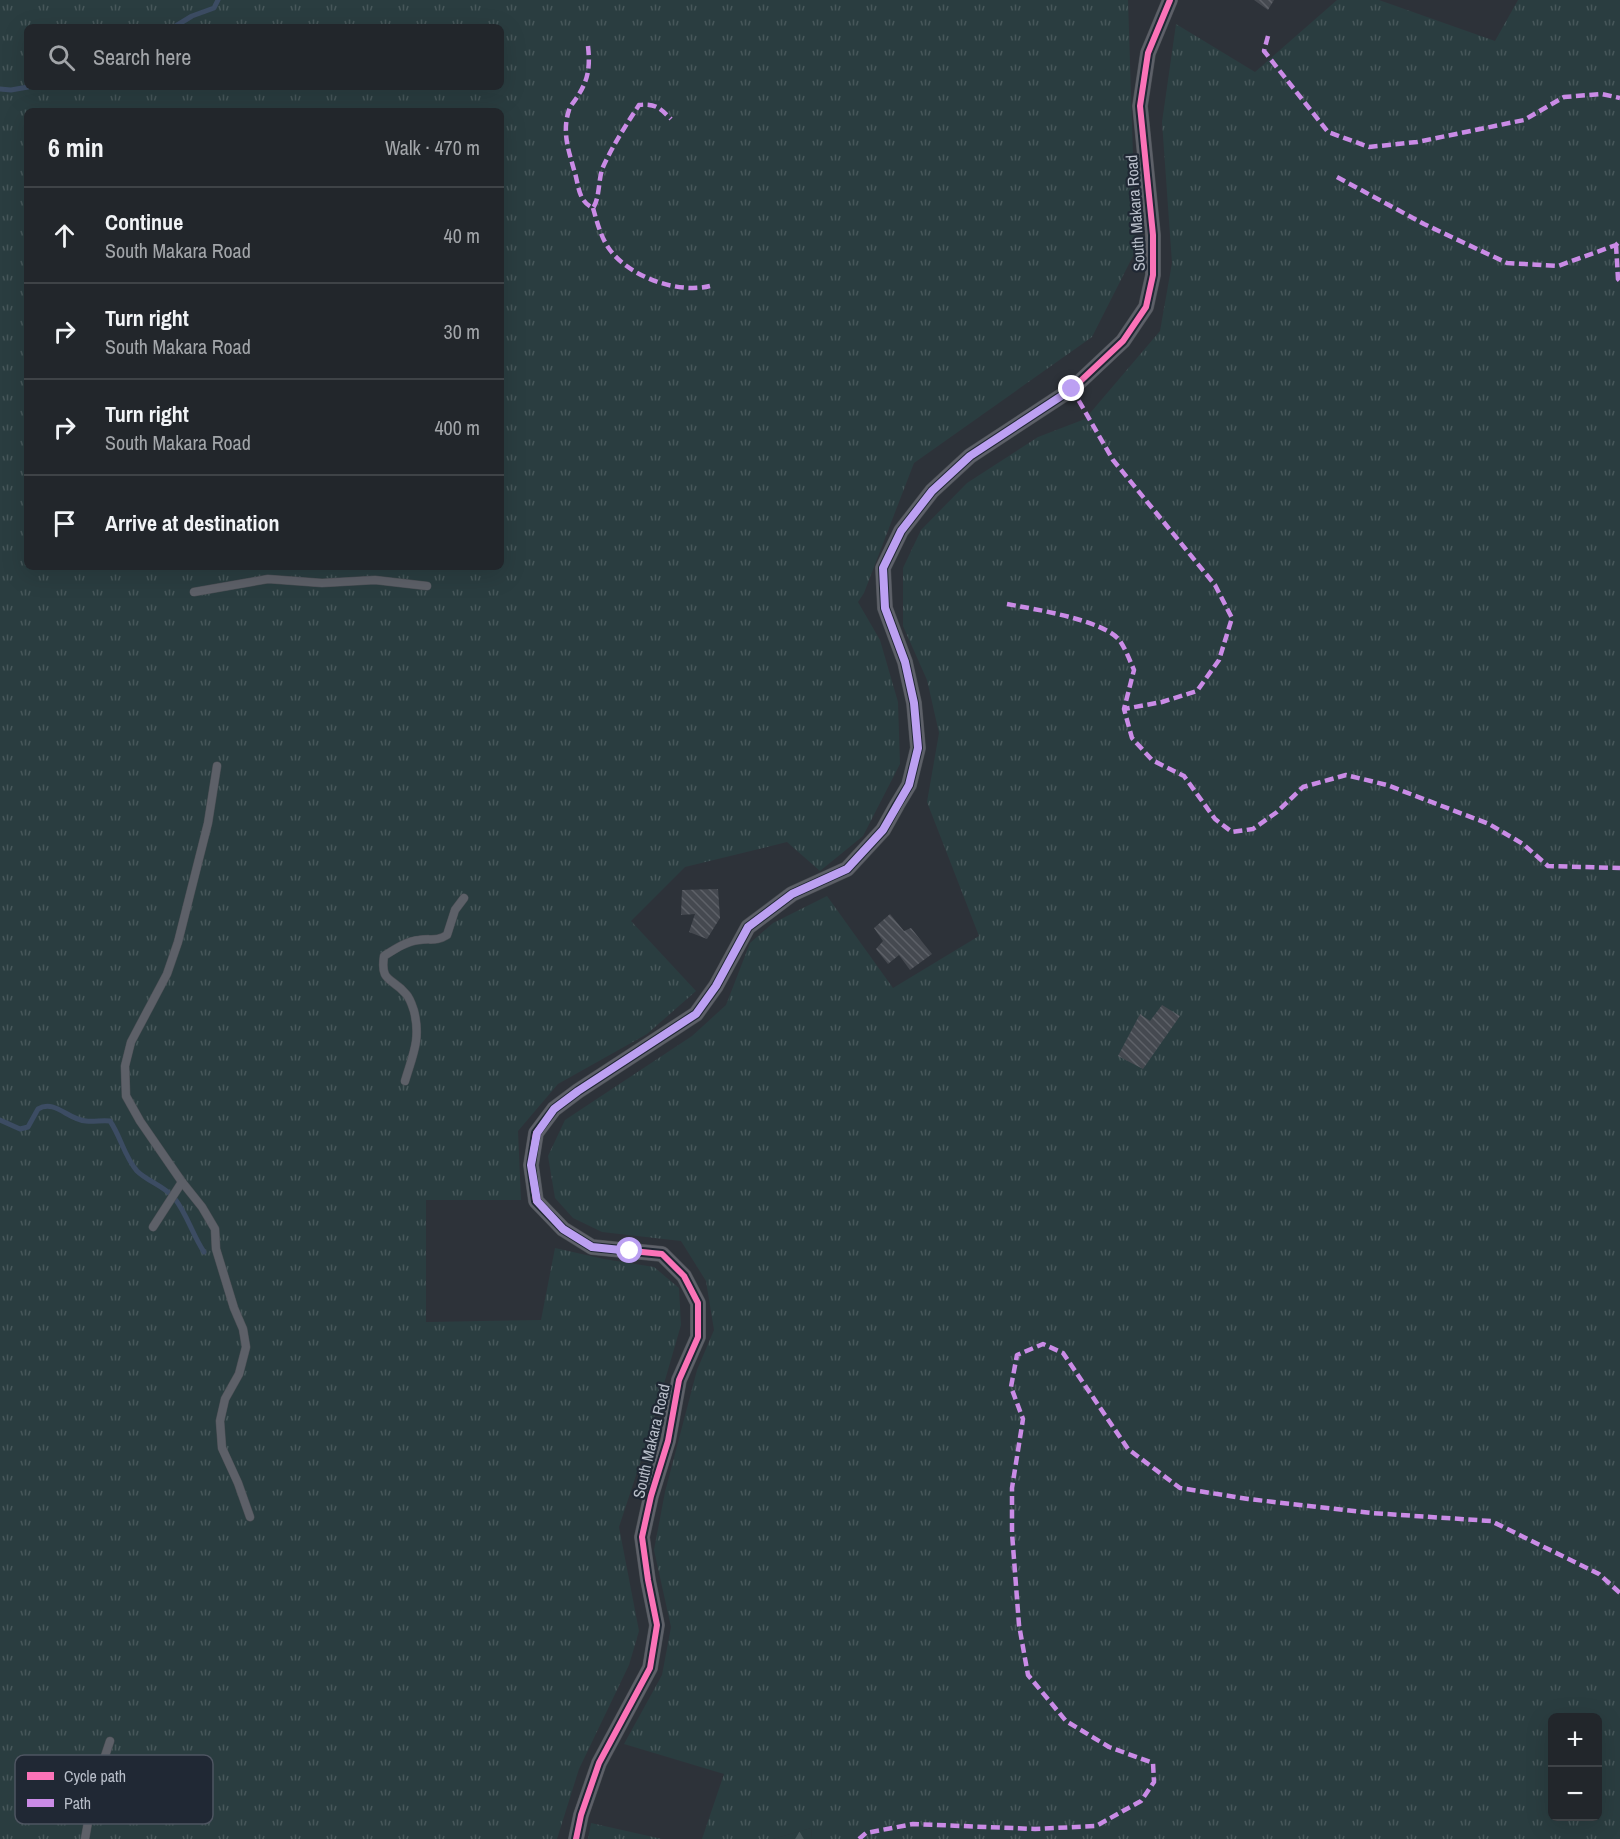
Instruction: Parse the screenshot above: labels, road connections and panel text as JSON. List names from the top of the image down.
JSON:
{
  "streets": {
    "street": ["South Makara Road"]
  },
  "legend": ["Cycle path", "Path"],
  "page": {
    "search": "Search here",
    "heading": ["6 min", "Walk · 470 m"],
    "list": [
      ["Continue", "South Makara Road", "40 m"],
      ["Turn right", "South Makara Road", "30 m"],
      ["Turn right", "South Makara Road", "400 m"],
      "Arrive at destination"
    ],
    "map_buttons": ["+", "−"]
  }
}
